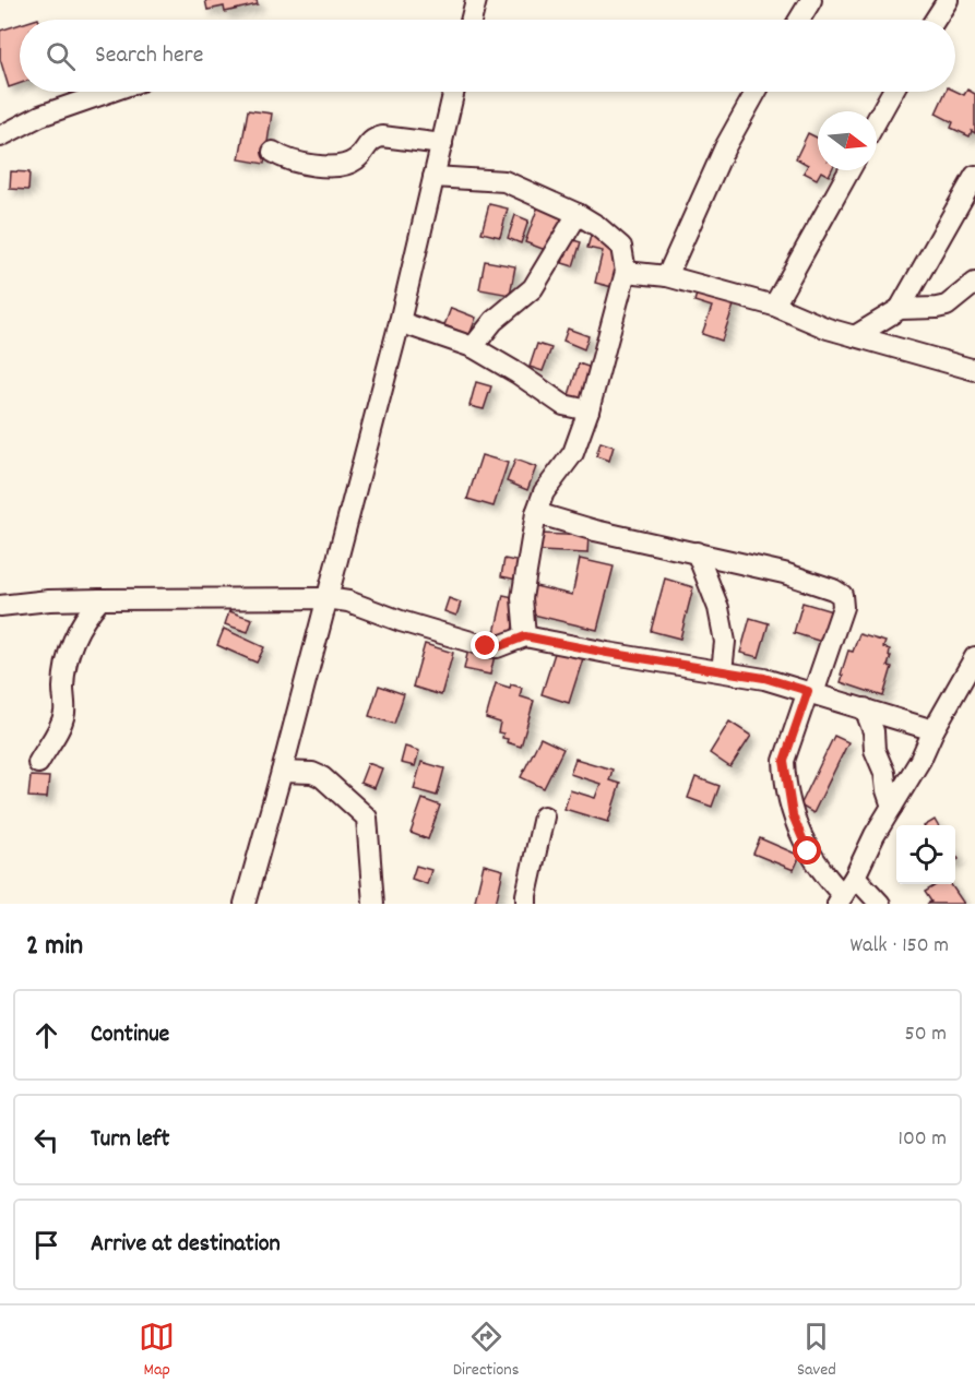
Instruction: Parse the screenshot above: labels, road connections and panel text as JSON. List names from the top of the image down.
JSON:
{
  "north": "right",
  "page": {
    "search": "Search here",
    "heading": ["2 min", "Walk · 150 m"],
    "list": [
      ["Continue", "50 m"],
      ["Turn left", "100 m"],
      "Arrive at destination"
    ],
    "nav": ["Map", "Directions", "Saved"]
  }
}
